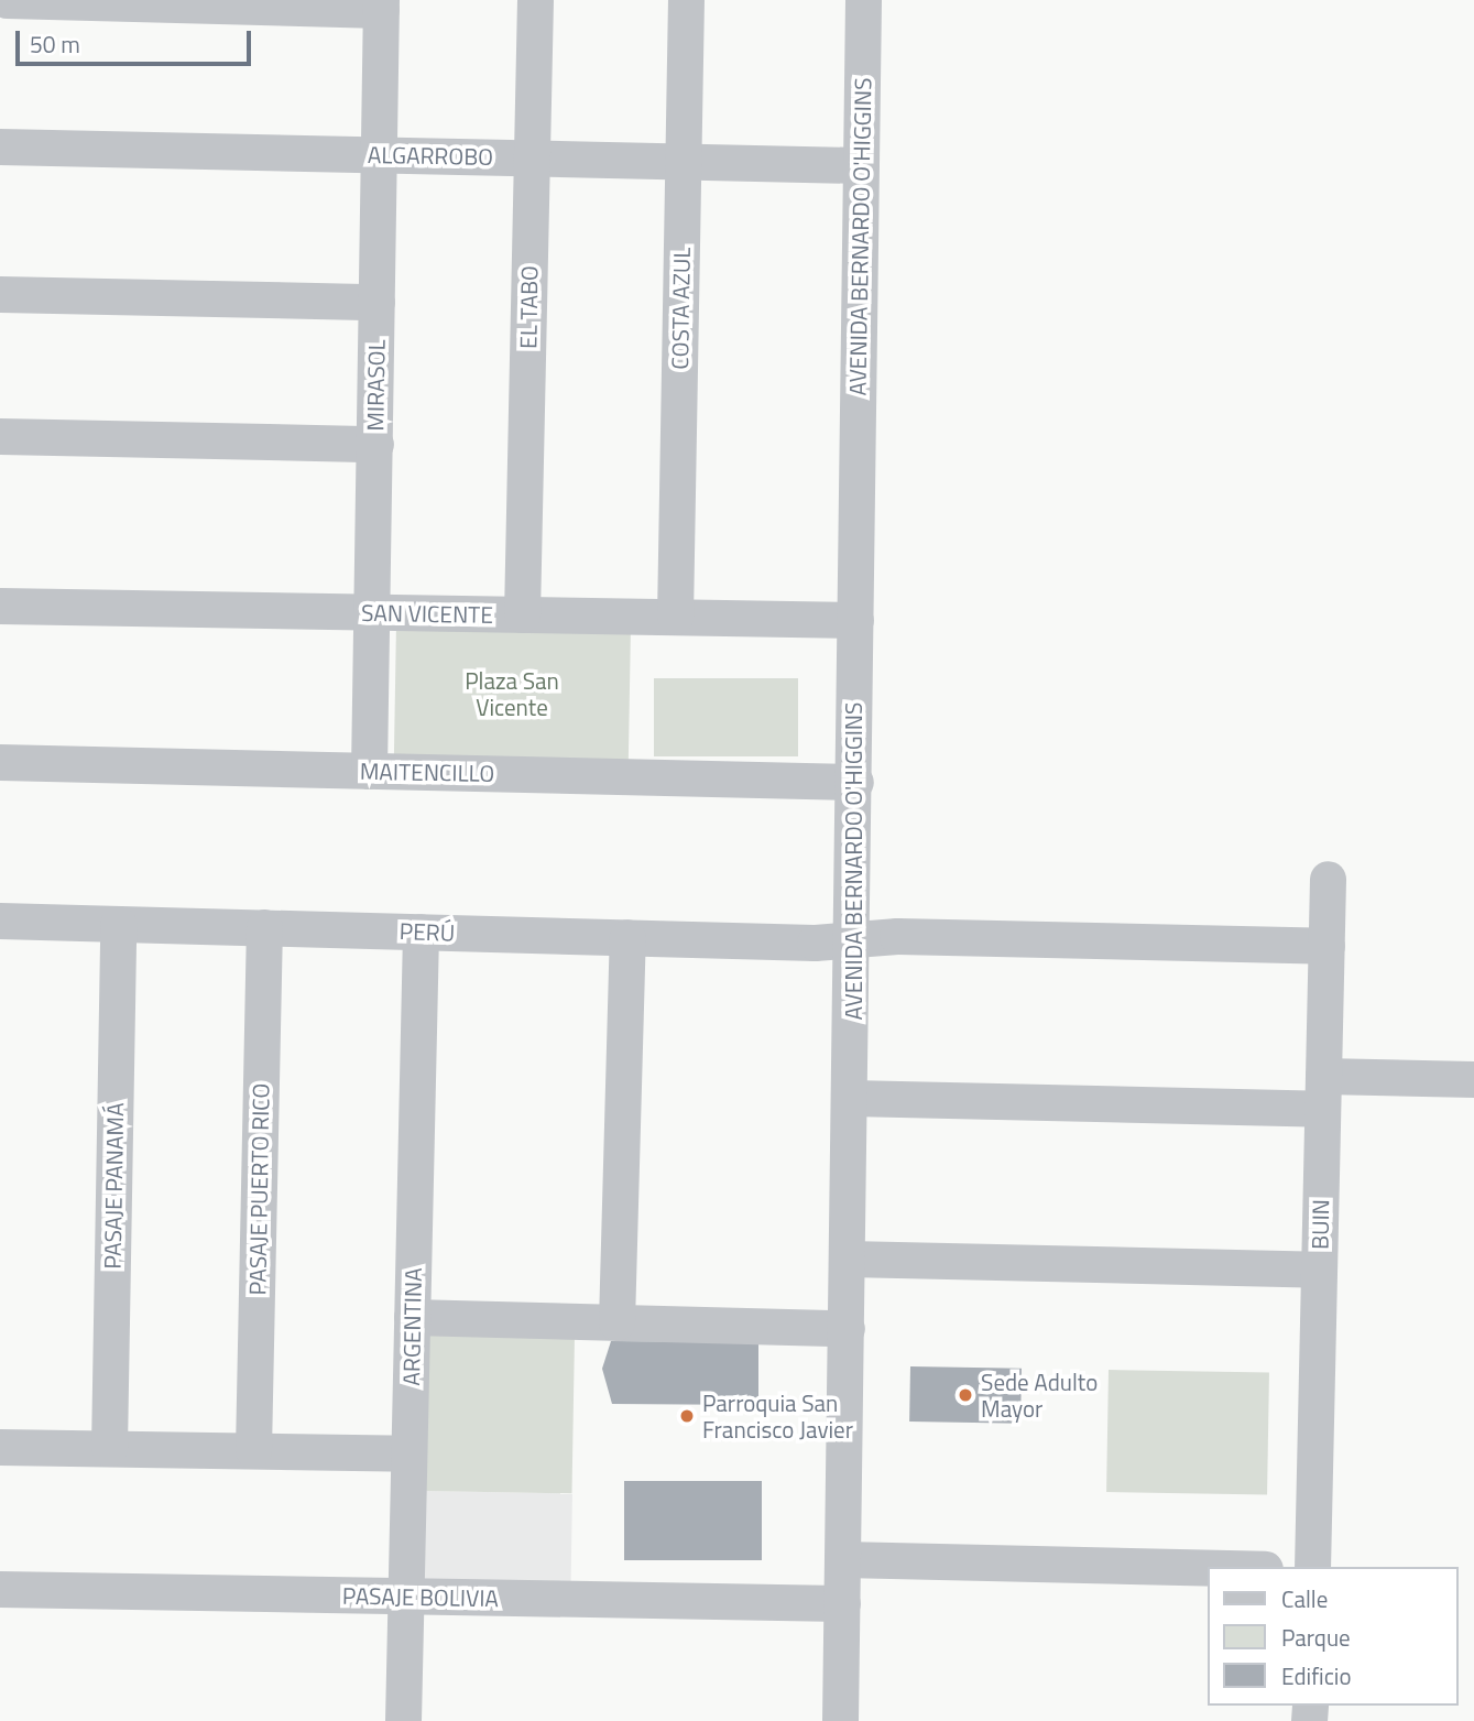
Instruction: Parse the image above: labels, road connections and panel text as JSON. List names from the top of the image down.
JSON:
{
  "streets": {
    "street": [
      "ALGARROBO",
      "AVENIDA BERNARDO O'HIGGINS",
      "EL TABO",
      "COSTA AZUL",
      "MIRASOL",
      "SAN VICENTE",
      "MAITENCILLO",
      "PERÚ",
      "PASAJE PANAMÁ",
      "PASAJE PUERTO RICO",
      "BUIN",
      "ARGENTINA",
      "PASAJE BOLIVIA"
    ]
  },
  "crossings": [
    ["ALGARROBO", "AVENIDA BERNARDO O'HIGGINS"],
    ["ALGARROBO", "EL TABO"],
    ["ALGARROBO", "COSTA AZUL"],
    ["ALGARROBO", "MIRASOL"],
    ["AVENIDA BERNARDO O'HIGGINS", "SAN VICENTE"],
    ["AVENIDA BERNARDO O'HIGGINS", "MAITENCILLO"],
    ["AVENIDA BERNARDO O'HIGGINS", "PERÚ"],
    ["AVENIDA BERNARDO O'HIGGINS", "PASAJE BOLIVIA"],
    ["EL TABO", "SAN VICENTE"],
    ["COSTA AZUL", "SAN VICENTE"],
    ["MIRASOL", "SAN VICENTE"],
    ["MIRASOL", "MAITENCILLO"],
    ["PERÚ", "PASAJE PANAMÁ"],
    ["PERÚ", "PASAJE PUERTO RICO"],
    ["PERÚ", "BUIN"],
    ["PERÚ", "ARGENTINA"],
    ["ARGENTINA", "PASAJE BOLIVIA"]
  ],
  "parks": ["Plaza San Vicente"],
  "places": ["Sede Adulto Mayor", "Parroquia San Francisco Javier"],
  "legend": ["Calle", "Parque", "Edificio"],
  "scale_bar": "50 m"
}
